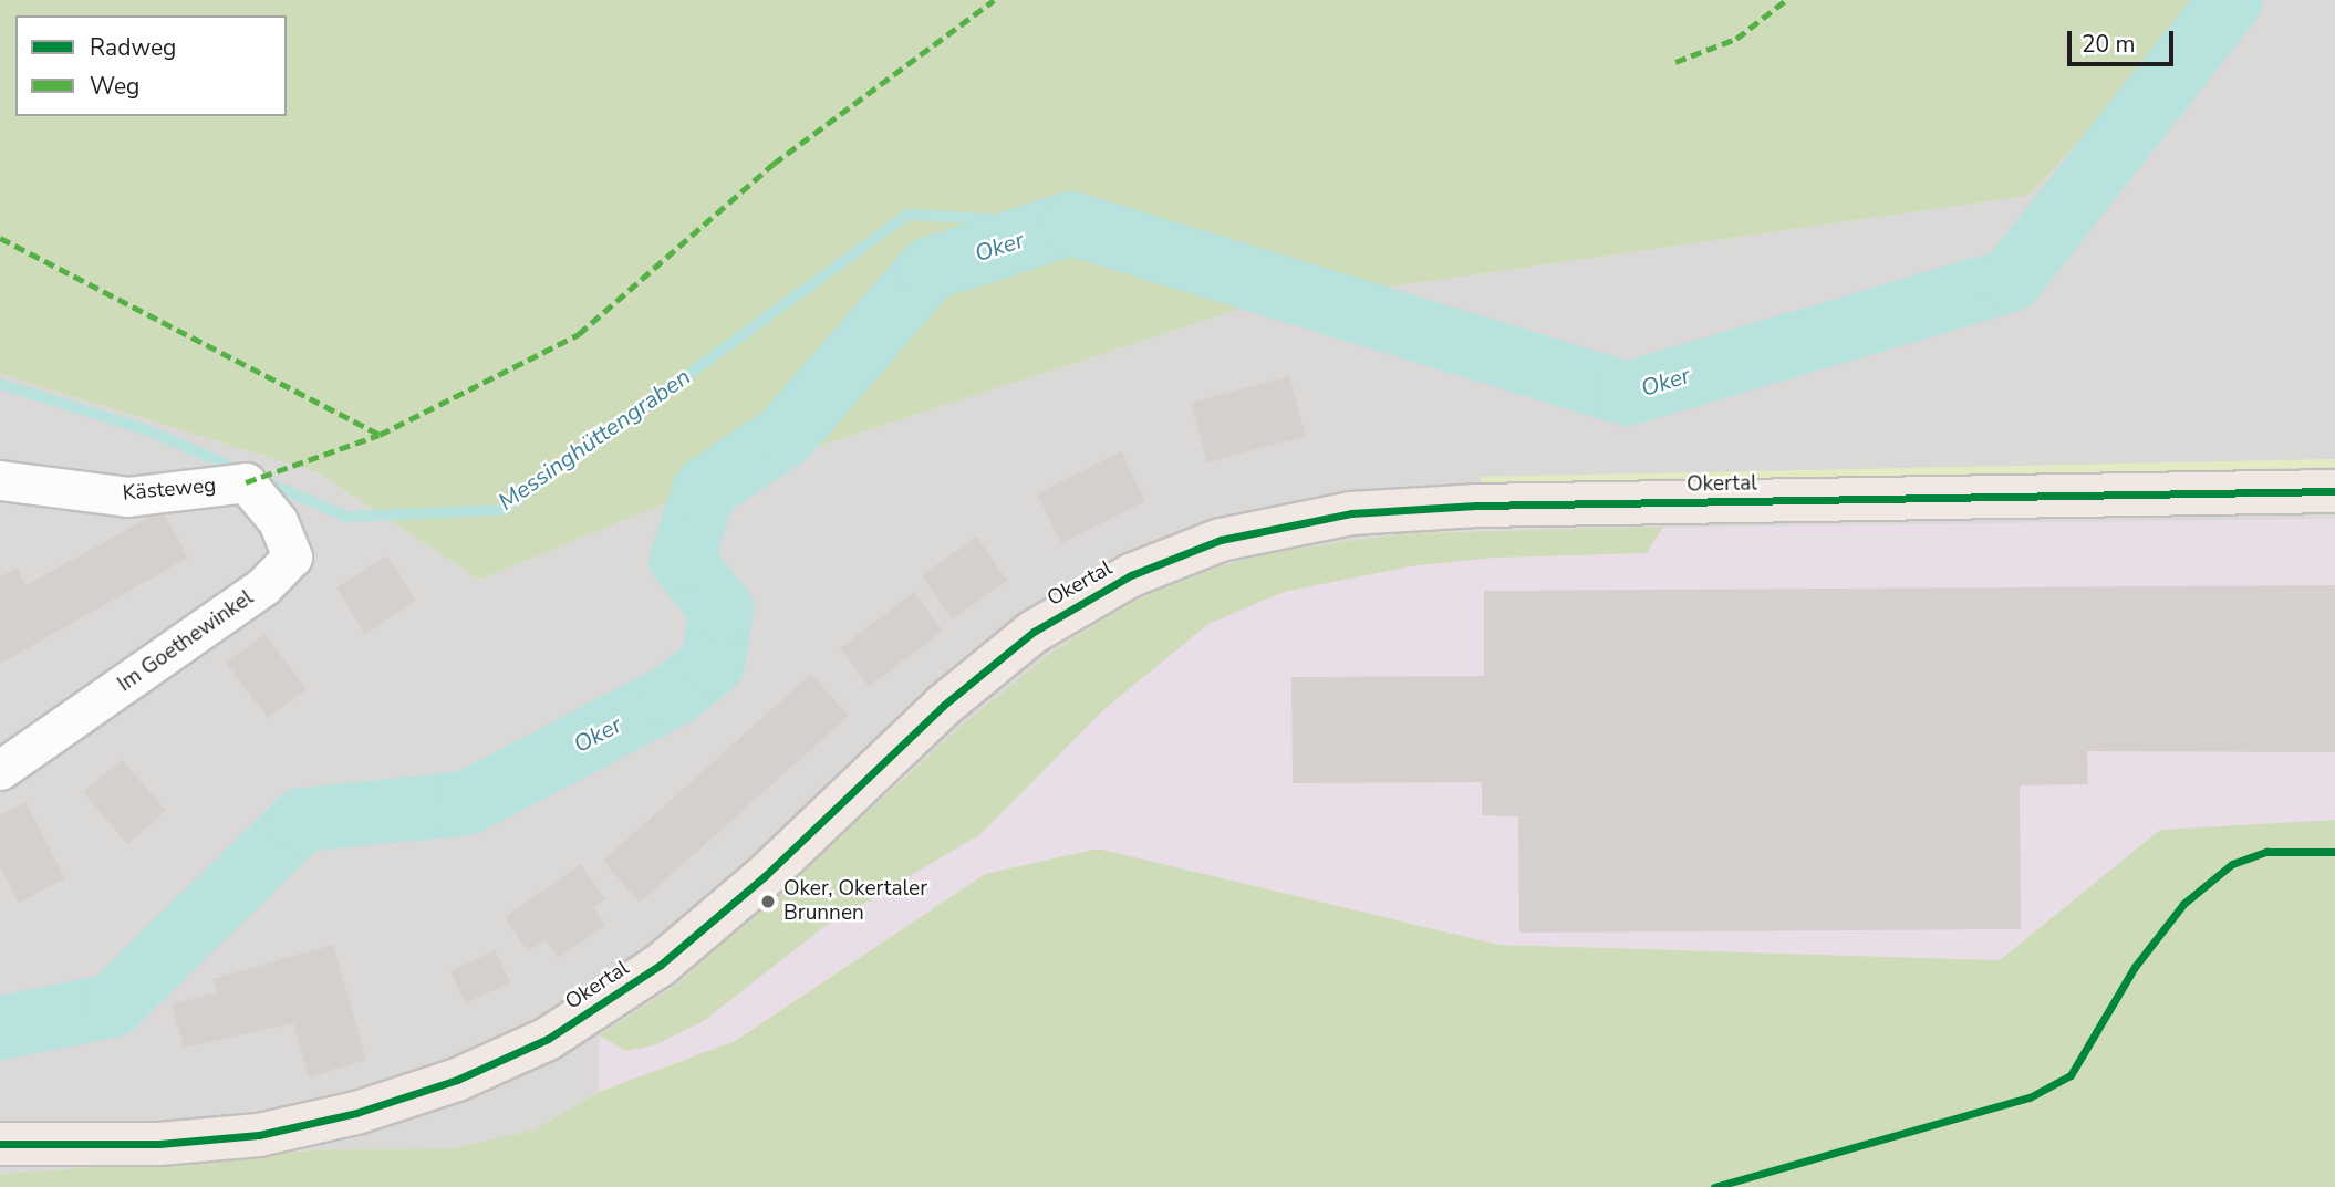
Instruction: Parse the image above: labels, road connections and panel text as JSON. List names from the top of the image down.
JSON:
{
  "streets": {
    "main road": ["Okertal"],
    "street": ["Kästeweg", "Im Goethewinkel"]
  },
  "crossings": [
    ["Kästeweg", "Im Goethewinkel"]
  ],
  "water": ["Oker", "Messinghüttengraben"],
  "places": ["Oker, Okertaler Brunnen"],
  "legend": ["Radweg", "Weg"],
  "scale_bar": "20 m"
}
